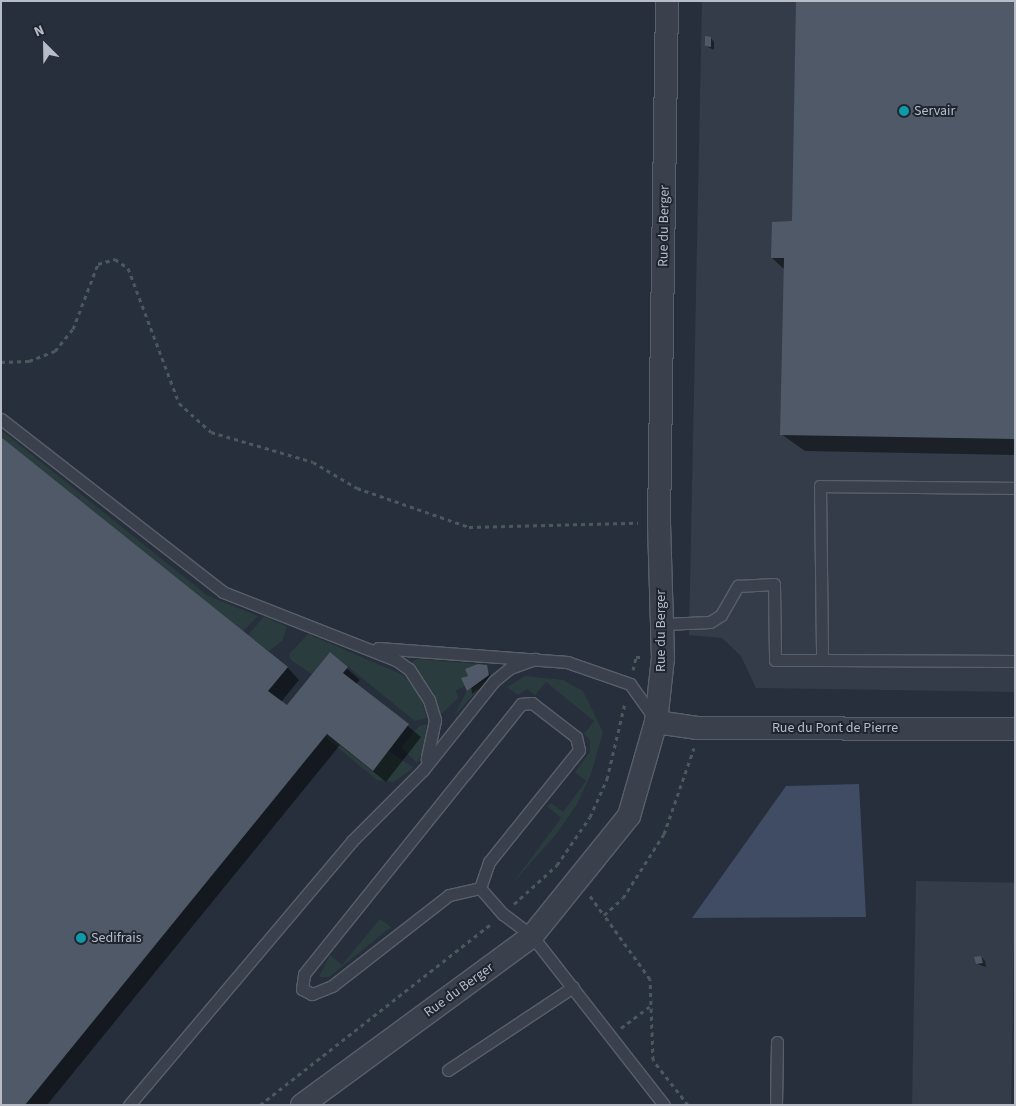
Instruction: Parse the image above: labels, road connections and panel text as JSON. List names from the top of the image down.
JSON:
{
  "streets": {
    "street": ["Rue du Berger", "Rue du Pont de Pierre"]
  },
  "crossings": [
    ["Rue du Berger", "Rue du Pont de Pierre"]
  ],
  "places": ["Servair", "Sedifrais"],
  "north": "top left"
}
